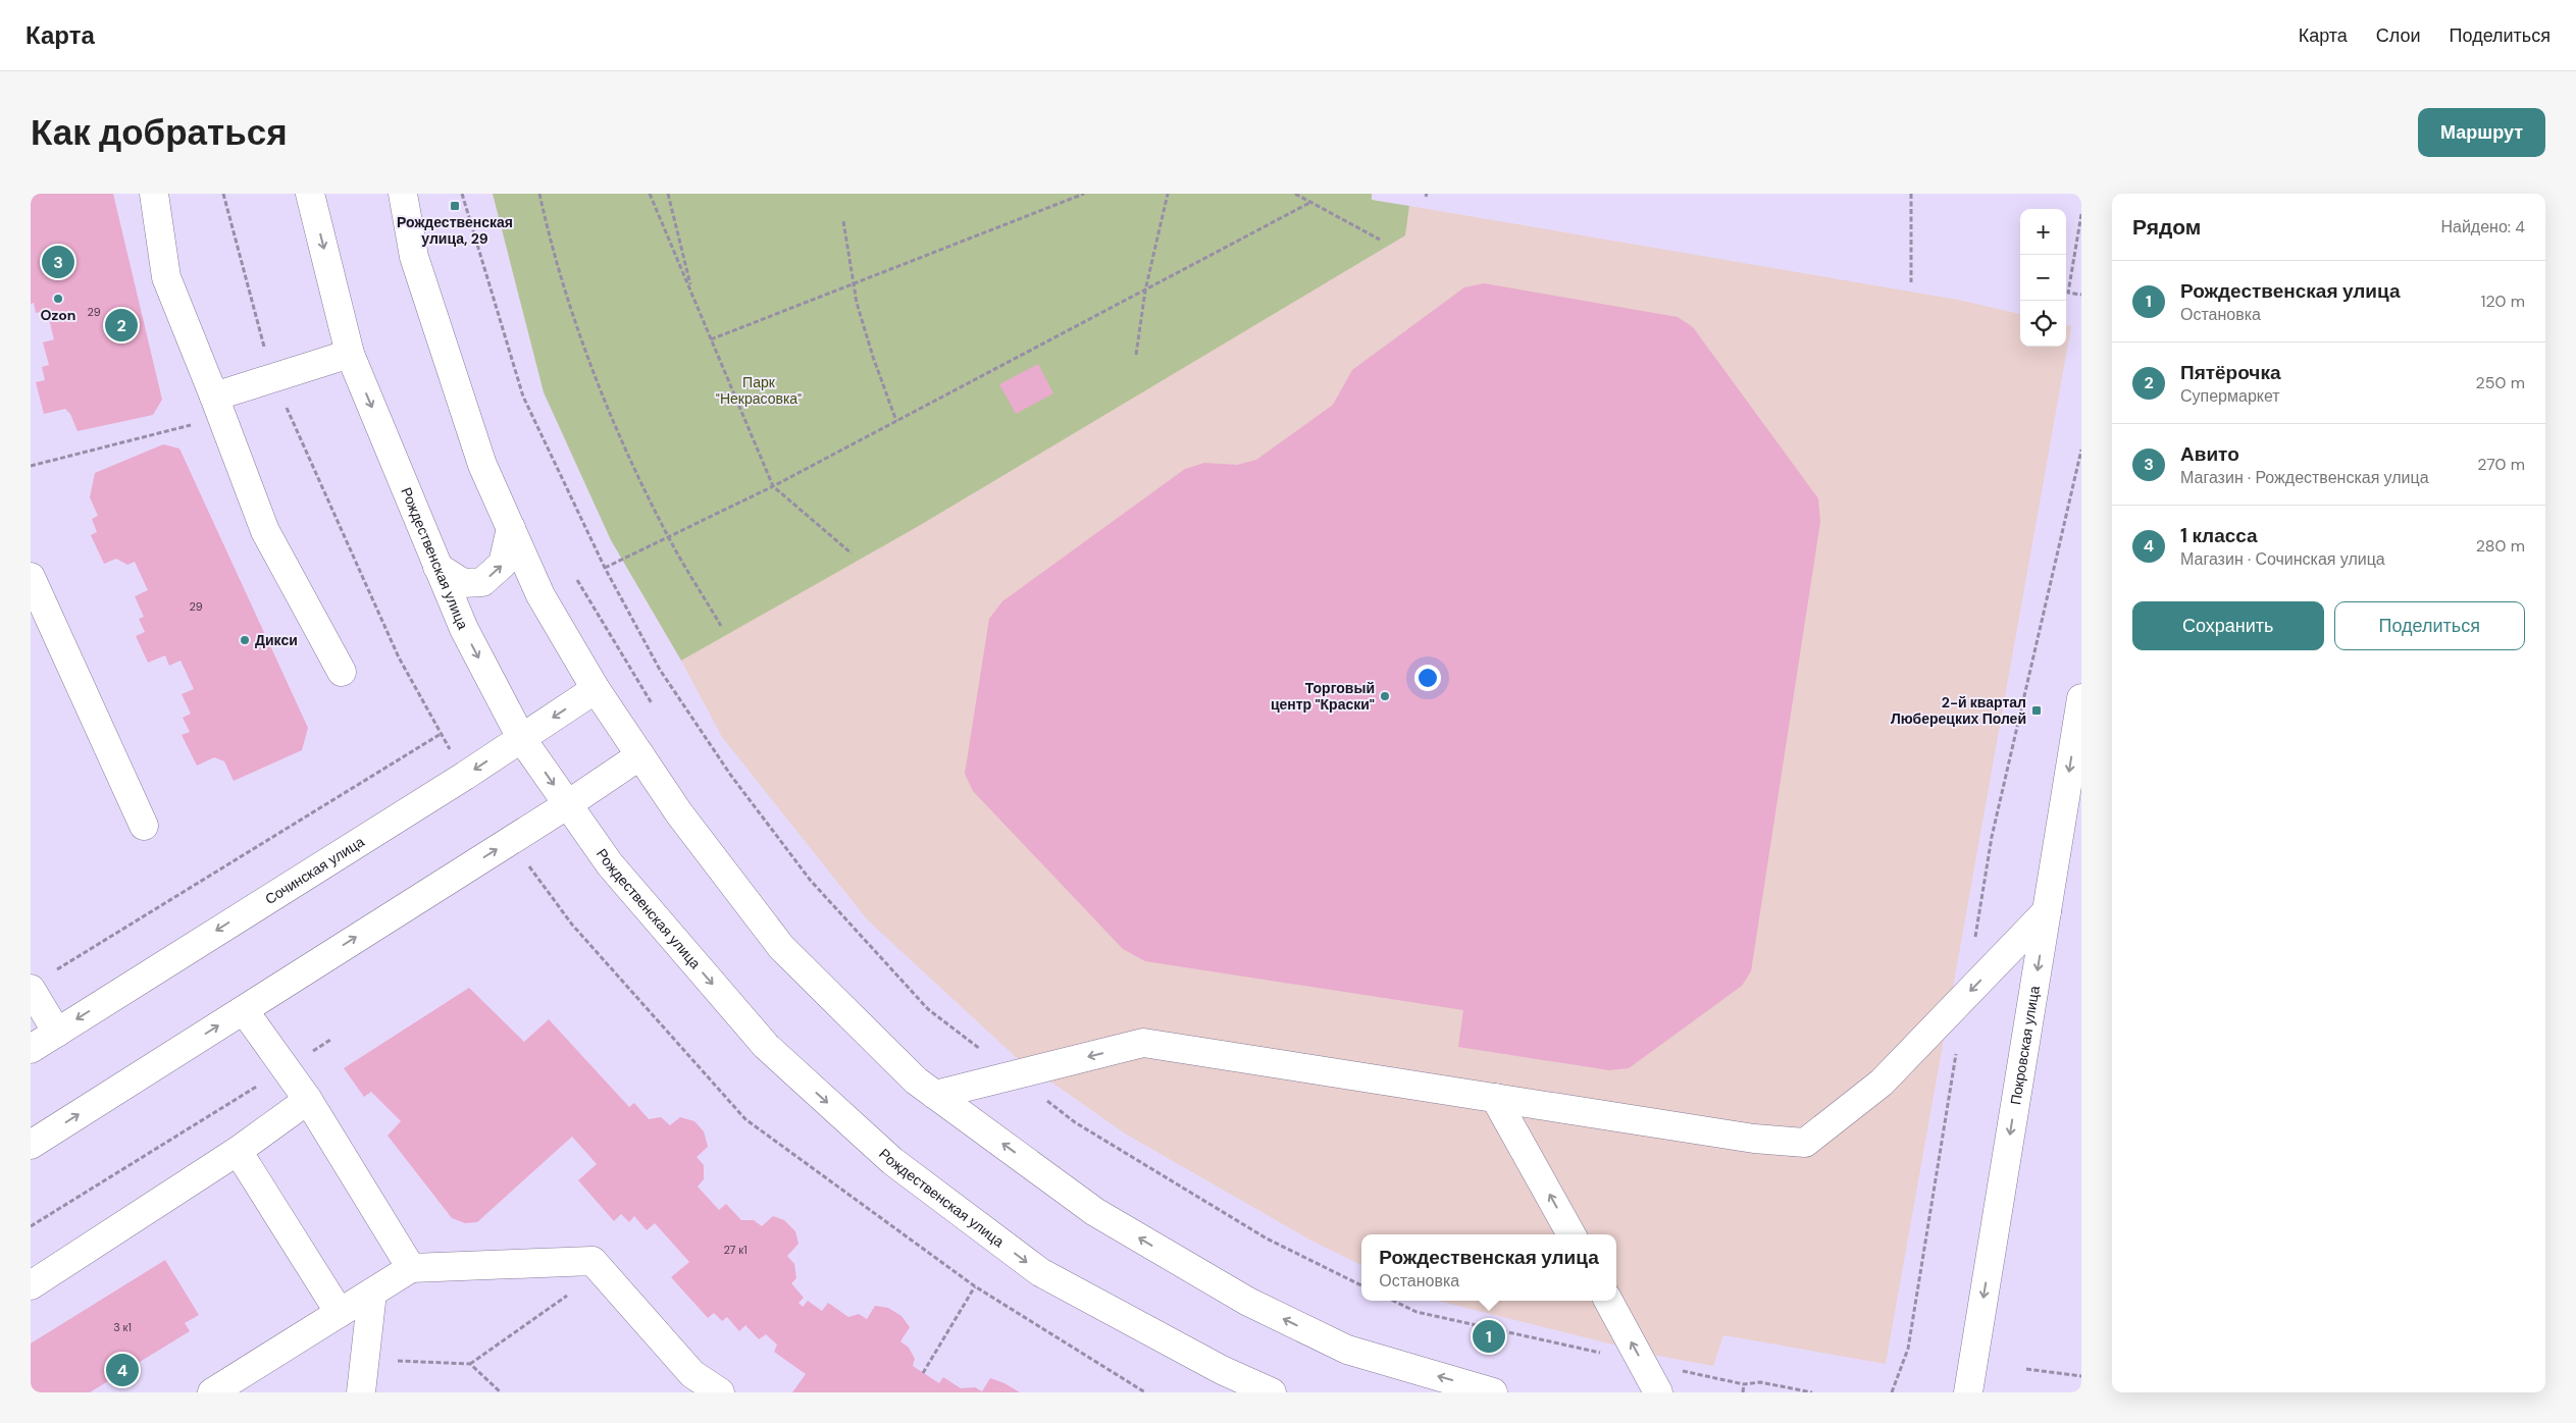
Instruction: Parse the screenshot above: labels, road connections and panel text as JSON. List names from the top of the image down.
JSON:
{
  "streets": {
    "street": ["Рождественская улица", "Сочинская улица", "Покровская улица"]
  },
  "crossings": [
    ["Рождественская улица", "Сочинская улица"]
  ],
  "one_way": ["Покровская улица"],
  "parks": ["Парк \"Некрасовка\""],
  "places": {
    "transit": ["Рождественская улица, 29", "2-й квартал Люберецких Полей"],
    "other": ["Ozon", "Дикси", "Торговый центр \"Краски\""]
  },
  "house_numbers": [
    "29",
    "29",
    "27 к1",
    "3 к1"
  ],
  "page": {
    "header": "Карта",
    "nav": ["Карта", "Слои", "Поделиться"],
    "buttons": [
      "Маршрут",
      ["Сохранить", "Поделиться"]
    ],
    "title": "Как добраться",
    "heading": ["Рядом", "Найдено: 4"],
    "map_buttons": ["+", "−"],
    "pins": [
      "3",
      "2",
      "1",
      "4"
    ],
    "list": [
      {
        "mark": "1",
        "name": "Рождественская улица",
        "note": "Остановка",
        "value": "120 m"
      },
      {
        "mark": "2",
        "name": "Пятёрочка",
        "note": "Супермаркет",
        "value": "250 m"
      },
      {
        "mark": "3",
        "name": "Авито",
        "note": "Магазин · Рождественская улица",
        "value": "270 m"
      },
      {
        "mark": "4",
        "name": "1 класса",
        "note": "Магазин · Сочинская улица",
        "value": "280 m"
      }
    ],
    "popup": ["Рождественская улица", "Остановка"]
  }
}
